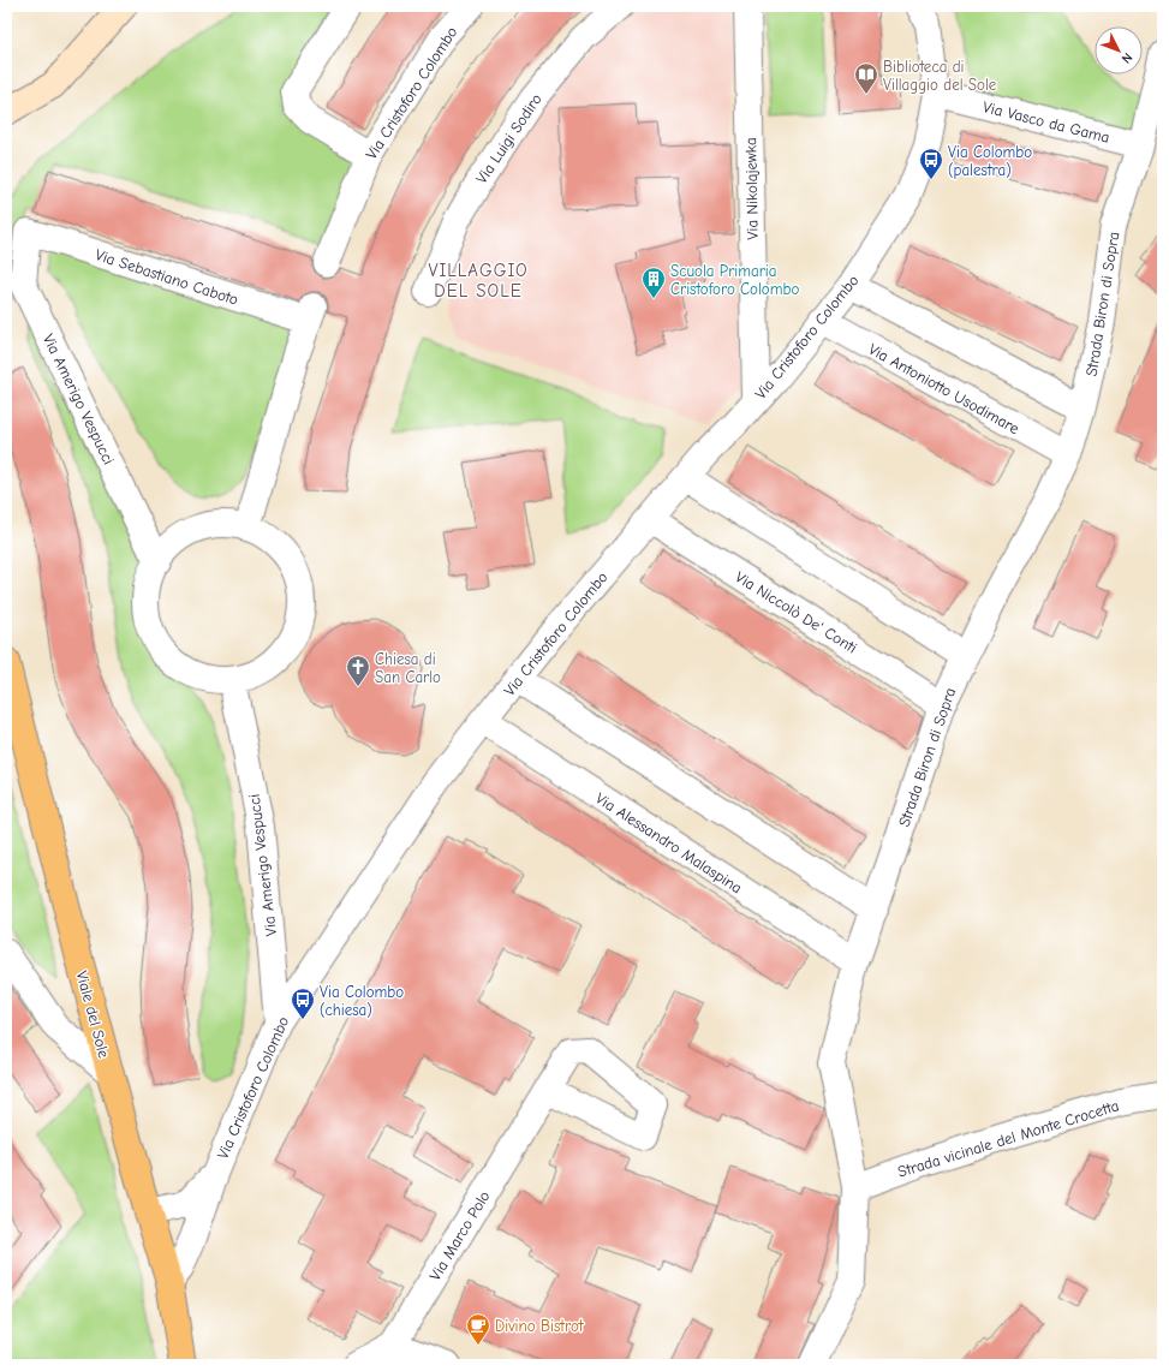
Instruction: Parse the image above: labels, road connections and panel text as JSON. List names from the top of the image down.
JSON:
{
  "streets": {
    "main road": ["Viale del Sole"],
    "street": [
      "Via Cristoforo Colombo",
      "Via Vasco da Gama",
      "Via Luigi Sodiro",
      "Via Nikolajewka",
      "Via Sebastiano Caboto",
      "Strada Biron di Sopra",
      "Via Antoniotto Usodimare",
      "Via Amerigo Vespucci",
      "Via Niccolò De' Conti",
      "Via Alessandro Malaspina",
      "Strada vicinale del Monte Crocetta",
      "Via Marco Polo"
    ]
  },
  "crossings": [
    ["Via Cristoforo Colombo", "Via Nikolajewka"],
    ["Via Cristoforo Colombo", "Via Antoniotto Usodimare"],
    ["Via Cristoforo Colombo", "Via Amerigo Vespucci"],
    ["Via Cristoforo Colombo", "Via Niccolò De' Conti"],
    ["Via Cristoforo Colombo", "Via Alessandro Malaspina"],
    ["Via Cristoforo Colombo", "Viale del Sole"],
    ["Via Vasco da Gama", "Strada Biron di Sopra"],
    ["Via Sebastiano Caboto", "Via Amerigo Vespucci"],
    ["Strada Biron di Sopra", "Via Antoniotto Usodimare"],
    ["Strada Biron di Sopra", "Via Niccolò De' Conti"],
    ["Strada Biron di Sopra", "Via Alessandro Malaspina"],
    ["Strada Biron di Sopra", "Strada vicinale del Monte Crocetta"]
  ],
  "districts": ["VILLAGGIO DEL SOLE"],
  "places": {
    "library": ["Biblioteca di Villaggio del Sole"],
    "bus stop": ["Via Colombo (palestra)", "Via Colombo (chiesa)"],
    "building": ["Scuola Primaria Cristoforo Colombo"],
    "church": ["Chiesa di San Carlo"],
    "cafe": ["Divino Bistrot"]
  },
  "north": "bottom right"
}
